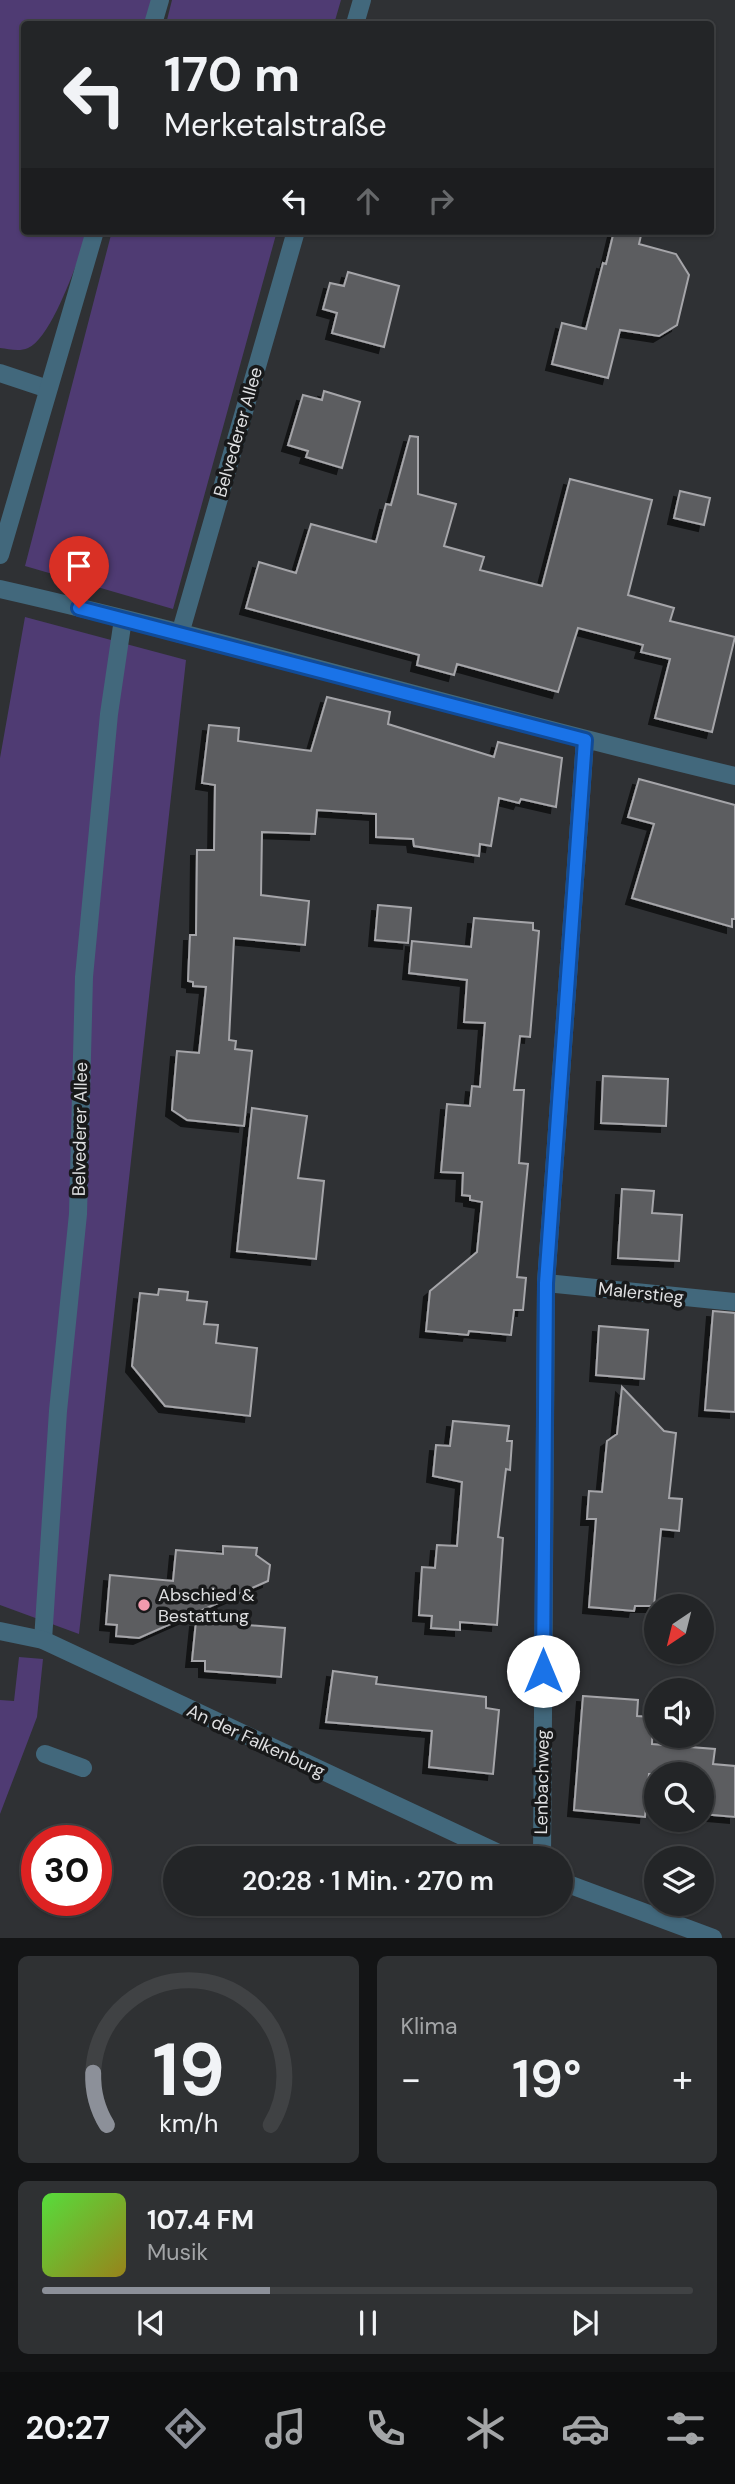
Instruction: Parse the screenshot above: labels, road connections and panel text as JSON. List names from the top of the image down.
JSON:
{
  "streets": {
    "street": [
      "Belvederer Allee",
      "Malerstieg",
      "An der Falkenburg",
      "Lenbachweg"
    ]
  },
  "crossings": [
    ["Belvederer Allee", "An der Falkenburg"],
    ["Malerstieg", "Lenbachweg"]
  ],
  "places": ["Abschied & Bestattung"],
  "north": "bottom left",
  "page": {
    "turn": ["170 m", "Merketalstraße"],
    "limit": "30",
    "trip": "20:28 · 1 Min. · 270 m",
    "tile": "Klima",
    "heat": ["−", "19°", "+"],
    "song": ["107.4 FM", "Musik"],
    "tabs": "20:27",
    "gauge": ["19", "km/h"]
  }
}
